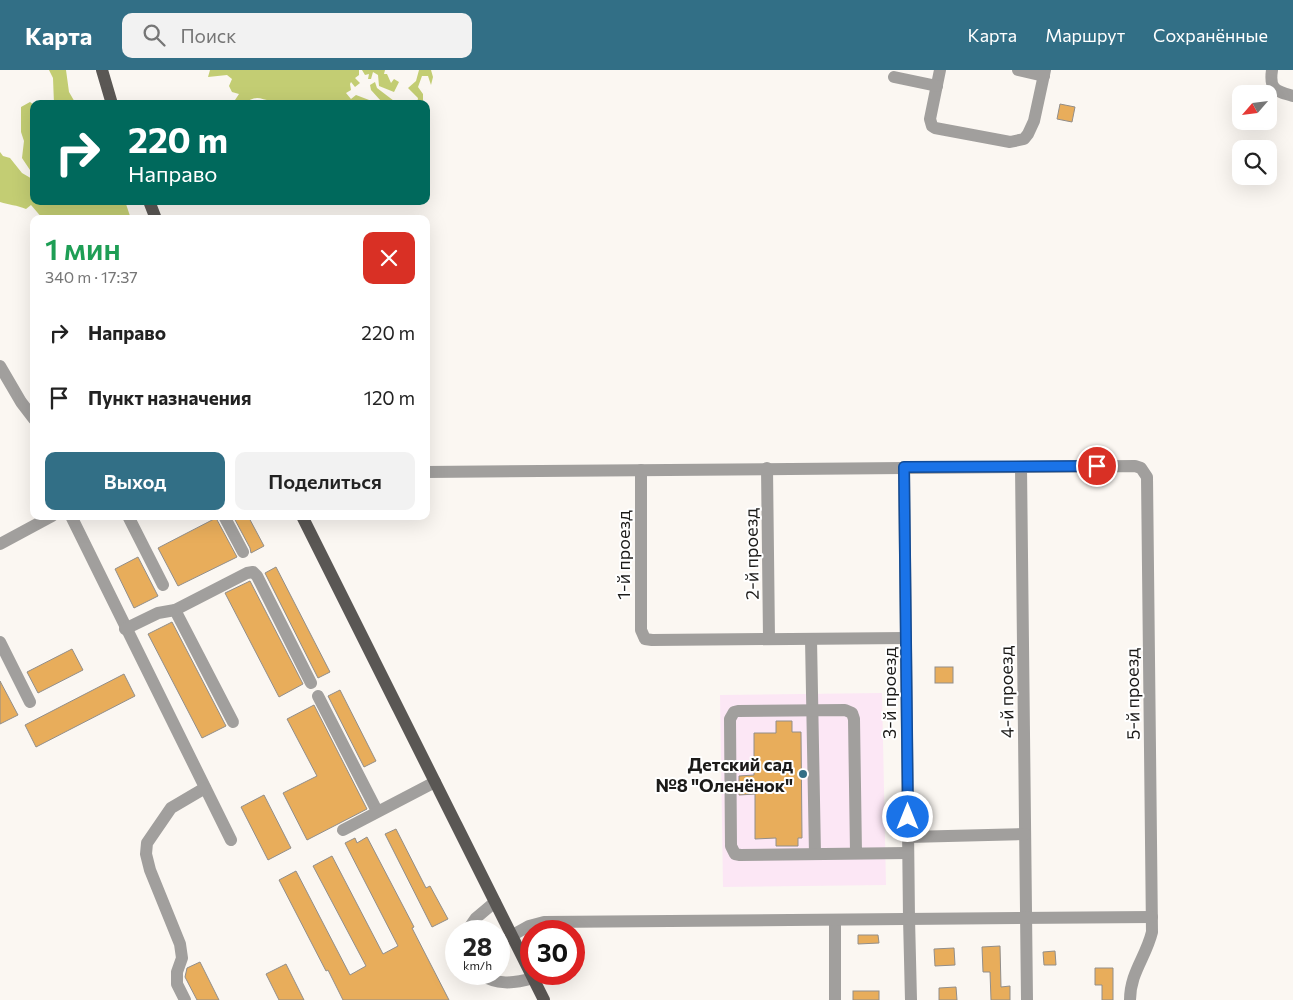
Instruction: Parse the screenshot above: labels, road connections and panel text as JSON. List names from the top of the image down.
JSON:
{
  "streets": {
    "street": [
      "2-й проезд",
      "1-й проезд",
      "4-й проезд",
      "3-й проезд",
      "5-й проезд"
    ]
  },
  "crossings": [
    ["2-й проезд", "1-й проезд"],
    ["4-й проезд", "5-й проезд"]
  ],
  "places": ["Детский сад №8 \"Оленёнок\""],
  "north": "bottom left",
  "page": {
    "header": "Карта",
    "search": "Поиск",
    "nav": ["Карта", "Маршрут", "Сохранённые"],
    "turn": ["220 m", "Направо"],
    "heading": ["1 мин", "340 m · 17:37"],
    "list": [
      {
        "name": "Направо",
        "value": "220 m"
      },
      {
        "name": "Пункт назначения",
        "value": "120 m"
      }
    ],
    "buttons": ["Выход", "Поделиться"],
    "speed": "28 km/h",
    "limit": "30"
  }
}
